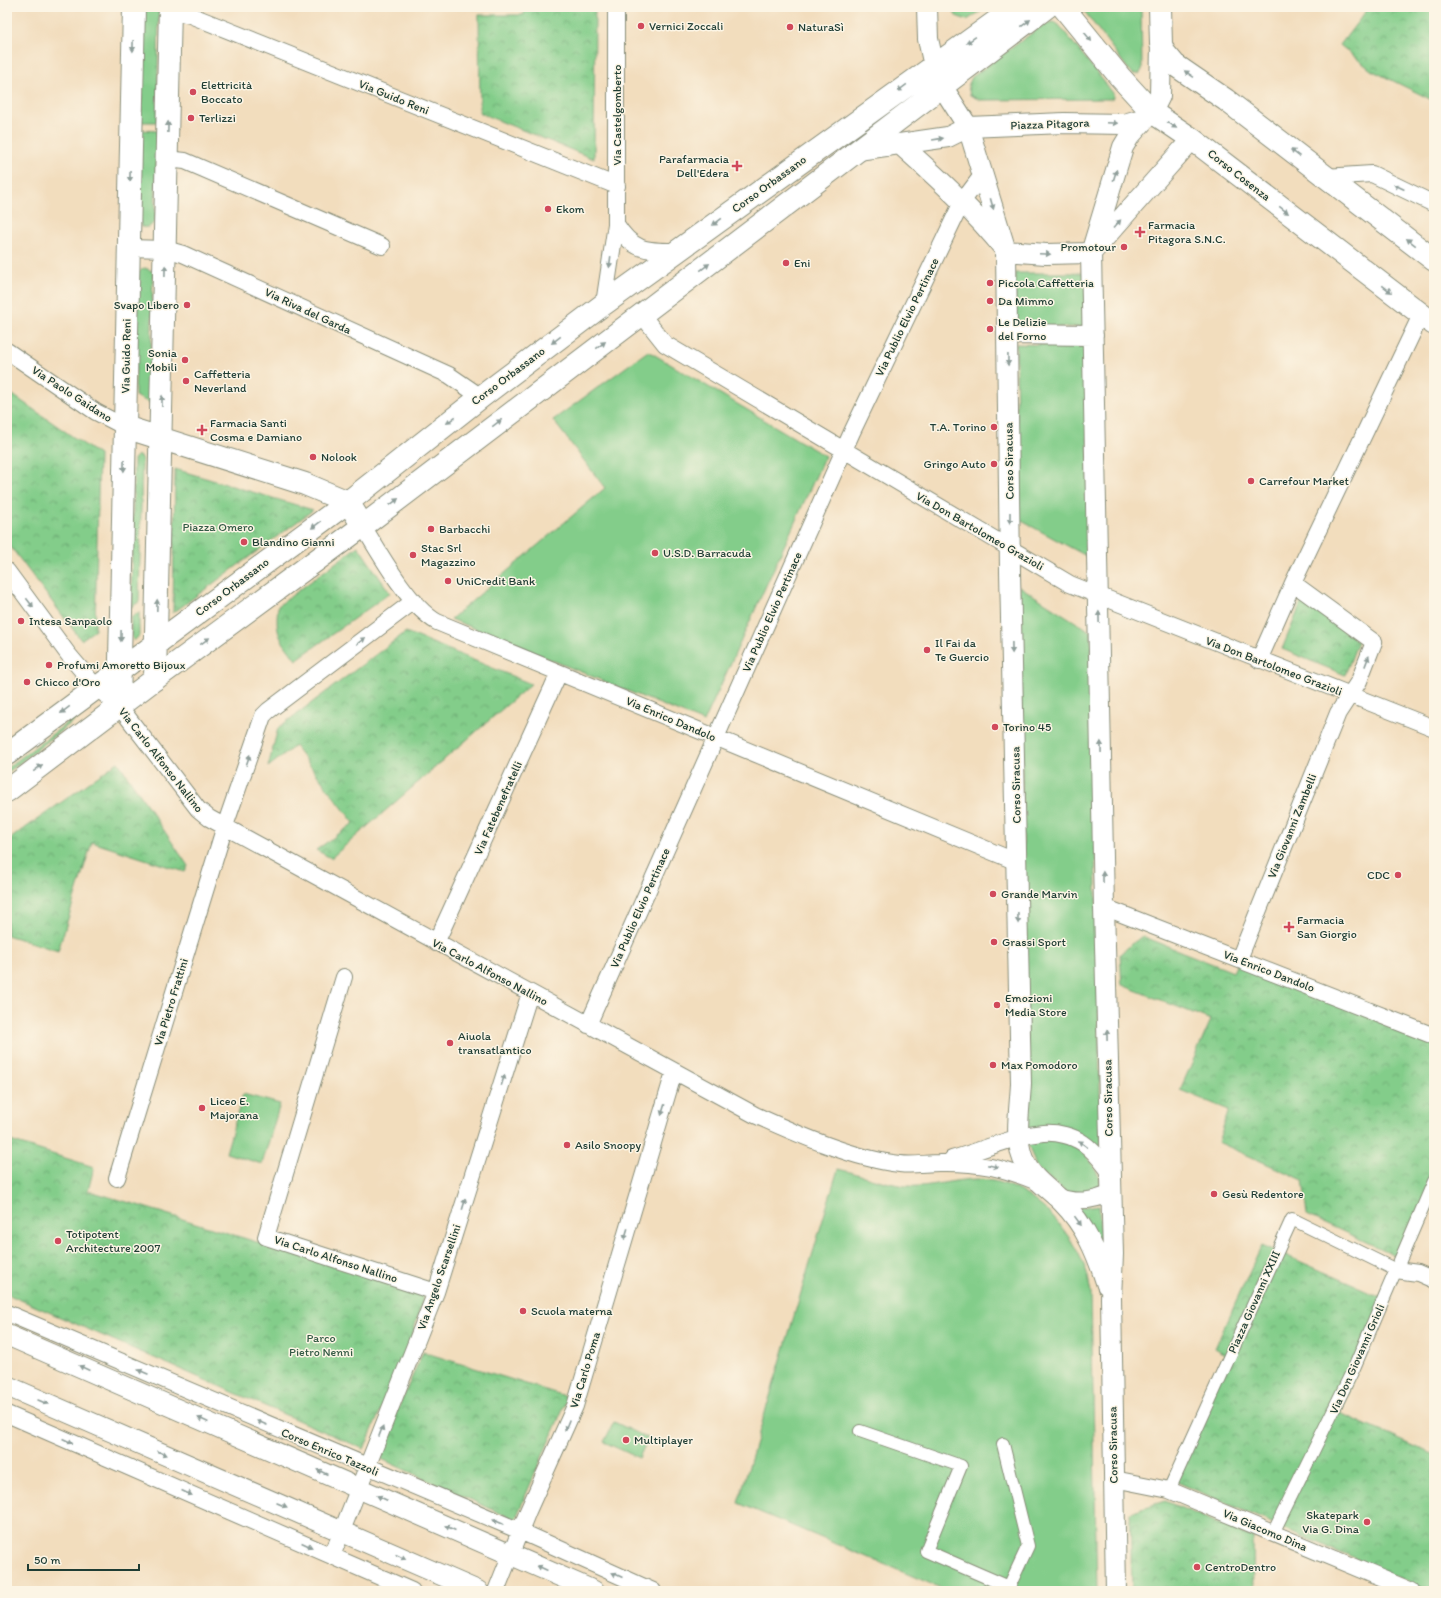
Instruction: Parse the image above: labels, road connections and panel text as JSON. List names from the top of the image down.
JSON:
{
  "streets": {
    "main road": [
      "Via Guido Reni",
      "Corso Cosenza",
      "Corso Orbassano",
      "Via Paolo Gaidano"
    ],
    "street": [
      "Via Castelgomberto",
      "Piazza Pitagora",
      "Via Riva del Garda",
      "Via Publio Elvio Pertinace",
      "Corso Siracusa",
      "Via Don Bartolomeo Grazioli",
      "Via Enrico Dandolo",
      "Via Carlo Alfonso Nallino",
      "Via Fatebenefratelli",
      "Via Giovanni Zambelli",
      "Via Pietro Frattini",
      "Via Angelo Scarsellini",
      "Piazza Giovanni XXIII",
      "Via Don Giovanni Grioli",
      "Via Carlo Poma",
      "Corso Enrico Tazzoli",
      "Via Giacomo Dina"
    ]
  },
  "crossings": [
    ["Via Guido Reni", "Via Castelgomberto"],
    ["Via Guido Reni", "Corso Orbassano"],
    ["Via Guido Reni", "Via Riva del Garda"],
    ["Via Guido Reni", "Via Paolo Gaidano"],
    ["Via Guido Reni", "Via Carlo Alfonso Nallino"],
    ["Via Castelgomberto", "Corso Orbassano"],
    ["Piazza Pitagora", "Corso Cosenza"],
    ["Piazza Pitagora", "Corso Siracusa"],
    ["Corso Cosenza", "Corso Siracusa"],
    ["Corso Orbassano", "Via Riva del Garda"],
    ["Corso Orbassano", "Via Carlo Alfonso Nallino"],
    ["Via Publio Elvio Pertinace", "Via Don Bartolomeo Grazioli"],
    ["Via Publio Elvio Pertinace", "Via Enrico Dandolo"],
    ["Via Publio Elvio Pertinace", "Via Carlo Alfonso Nallino"],
    ["Corso Siracusa", "Via Don Bartolomeo Grazioli"],
    ["Corso Siracusa", "Via Enrico Dandolo"],
    ["Corso Siracusa", "Via Carlo Alfonso Nallino"],
    ["Corso Siracusa", "Via Giacomo Dina"],
    ["Via Don Bartolomeo Grazioli", "Via Giovanni Zambelli"],
    ["Via Enrico Dandolo", "Via Fatebenefratelli"],
    ["Via Enrico Dandolo", "Via Giovanni Zambelli"],
    ["Via Carlo Alfonso Nallino", "Via Fatebenefratelli"],
    ["Via Carlo Alfonso Nallino", "Via Pietro Frattini"],
    ["Via Carlo Alfonso Nallino", "Via Angelo Scarsellini"],
    ["Via Carlo Alfonso Nallino", "Via Carlo Poma"],
    ["Via Angelo Scarsellini", "Corso Enrico Tazzoli"],
    ["Piazza Giovanni XXIII", "Via Don Giovanni Grioli"],
    ["Piazza Giovanni XXIII", "Via Giacomo Dina"],
    ["Via Don Giovanni Grioli", "Via Giacomo Dina"],
    ["Via Carlo Poma", "Corso Enrico Tazzoli"]
  ],
  "one_way": ["Via Angelo Scarsellini", "Via Carlo Poma"],
  "parks": ["Piazza Omero", "Parco Pietro Nenni"],
  "places": {
    "other": [
      "Vernici Zoccali",
      "NaturaSì",
      "Elettricità Boccato",
      "Terlizzi",
      "Ekom",
      "Promotour",
      "Eni",
      "Piccola Caffetteria",
      "Da Mimmo",
      "Svapo Libero",
      "Le Delizie del Forno",
      "Sonia Mobili",
      "Caffetteria Neverland",
      "T.A. Torino",
      "Nolook",
      "Gringo Auto",
      "Carrefour Market",
      "Barbacchi",
      "Blandino Gianni",
      "U.S.D. Barracuda",
      "Stac Srl Magazzino",
      "UniCredit Bank",
      "Intesa Sanpaolo",
      "Il Fai da Te Guercio",
      "Profumi Amoretto Bijoux",
      "Chicco d'Oro",
      "Torino 45",
      "CDC",
      "Grande Marvin",
      "Grassi Sport",
      "Emozioni Media Store",
      "Aiuola transatlantico",
      "Max Pomodoro",
      "Liceo E. Majorana",
      "Asilo Snoopy",
      "Gesù Redentore",
      "Totipotent Architecture 2007",
      "Scuola materna",
      "Multiplayer",
      "Skatepark Via G. Dina",
      "CentroDentro"
    ],
    "health": [
      "Parafarmacia Dell'Edera",
      "Farmacia Pitagora S.N.C.",
      "Farmacia Santi Cosma e Damiano",
      "Farmacia San Giorgio"
    ]
  },
  "scale_bar": "50 m"
}
